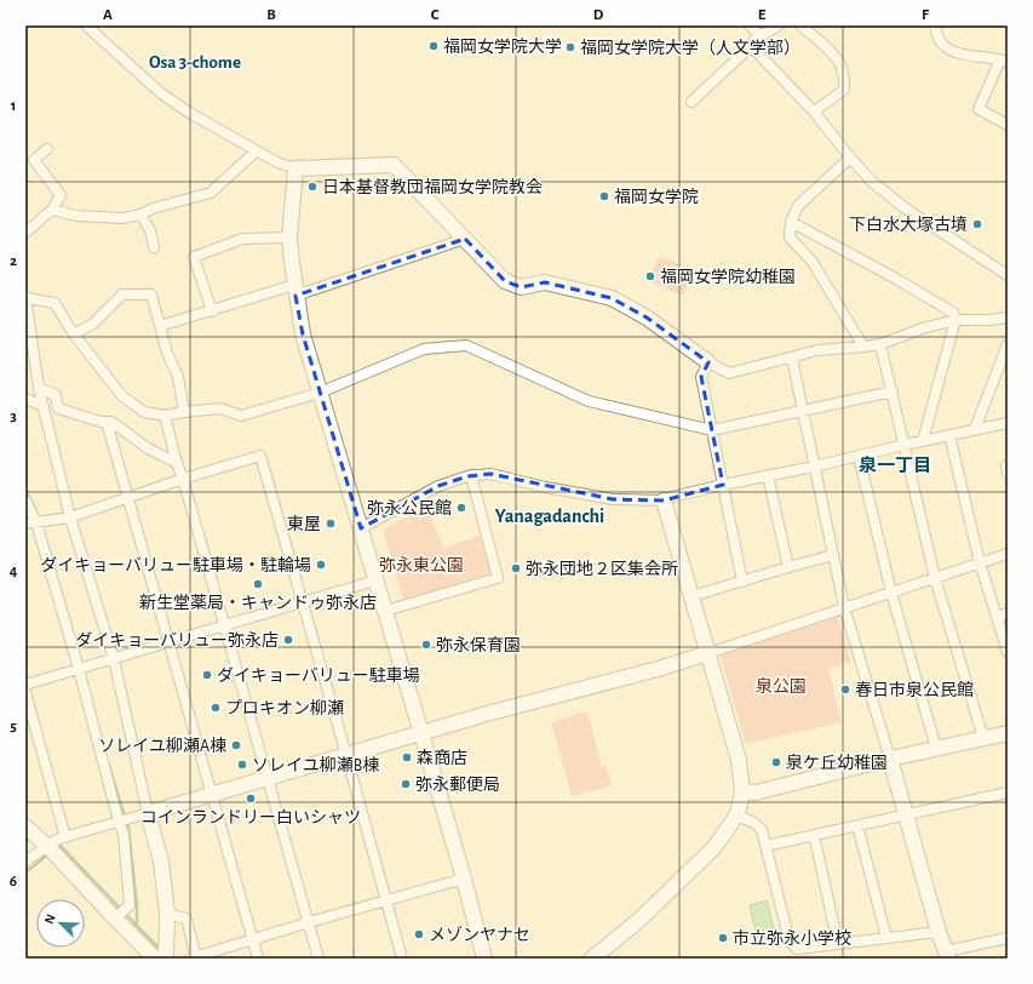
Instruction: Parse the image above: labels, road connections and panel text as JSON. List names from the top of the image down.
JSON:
{
  "districts": ["Osa 3-chome", "泉一丁目", "Yanagadanchi"],
  "parks": ["弥永東公園", "泉公園"],
  "places": [
    "福岡女学院大学",
    "福岡女学院大学（人文学部）",
    "日本基督教団福岡女学院教会",
    "福岡女学院",
    "下白水大塚古墳",
    "福岡女学院幼稚園",
    "弥永公民館",
    "東屋",
    "ダイキョーバリュー駐車場・駐輪場",
    "弥永団地２区集会所",
    "新生堂薬局・キャンドゥ弥永店",
    "ダイキョーバリュー弥永店",
    "弥永保育園",
    "ダイキョーバリュー駐車場",
    "春日市泉公民館",
    "プロキオン柳瀬",
    "ソレイユ柳瀬A棟",
    "森商店",
    "泉ケ丘幼稚園",
    "ソレイユ柳瀬B棟",
    "弥永郵便局",
    "コインランドリー白いシャツ",
    "メゾンヤナセ",
    "市立弥永小学校"
  ],
  "north": "top left",
  "grid": {
    "columns": [
      "A",
      "B",
      "C",
      "D",
      "E",
      "F"
    ],
    "rows": [
      "1",
      "2",
      "3",
      "4",
      "5",
      "6"
    ]
  }
}
